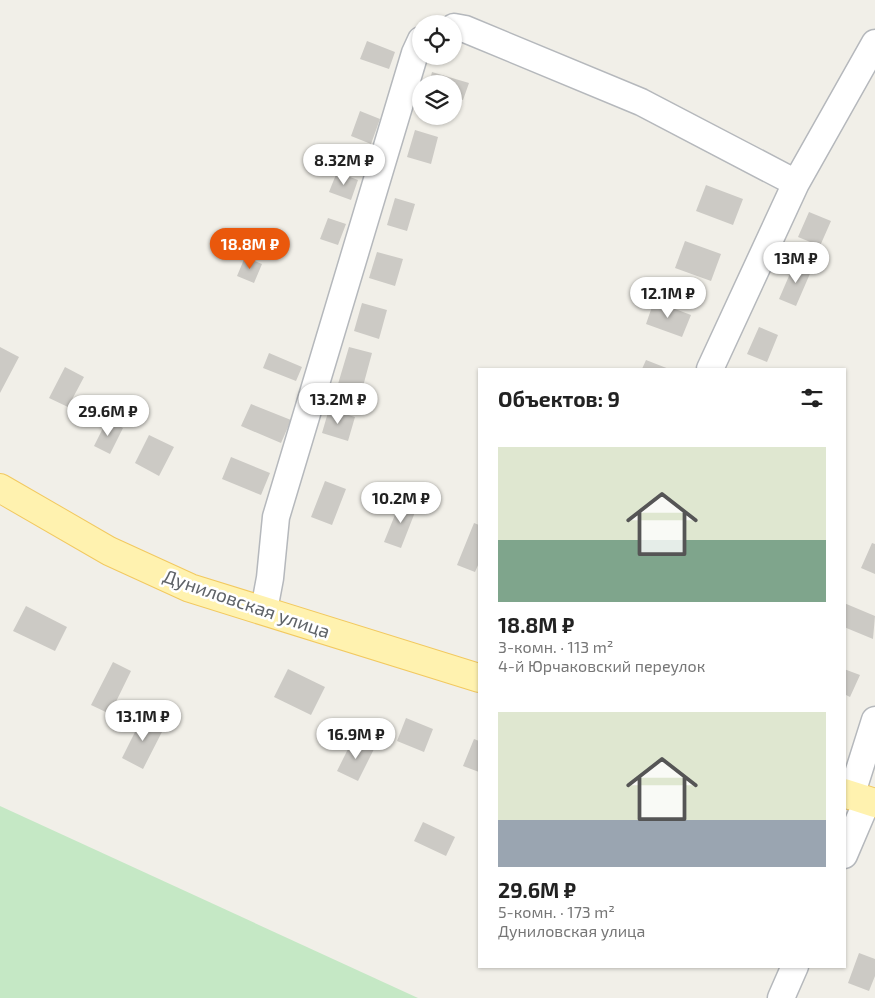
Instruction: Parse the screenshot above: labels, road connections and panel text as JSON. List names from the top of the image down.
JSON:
{
  "streets": {
    "main road": ["Дуниловская улица"]
  },
  "page": {
    "price": [
      "8.32M ₽",
      "18.8M ₽",
      "13M ₽",
      "12.1M ₽",
      "13.2M ₽",
      "29.6M ₽",
      "10.2M ₽",
      "13.1M ₽",
      "16.9M ₽"
    ],
    "heading": "Объектов: 9",
    "list": [
      {
        "name": "18.8M ₽",
        "note": "3-комн. · 113 m² · 4-й Юрчаковский переулок"
      },
      {
        "name": "29.6M ₽",
        "note": "5-комн. · 173 m² · Дуниловская улица"
      }
    ]
  }
}
